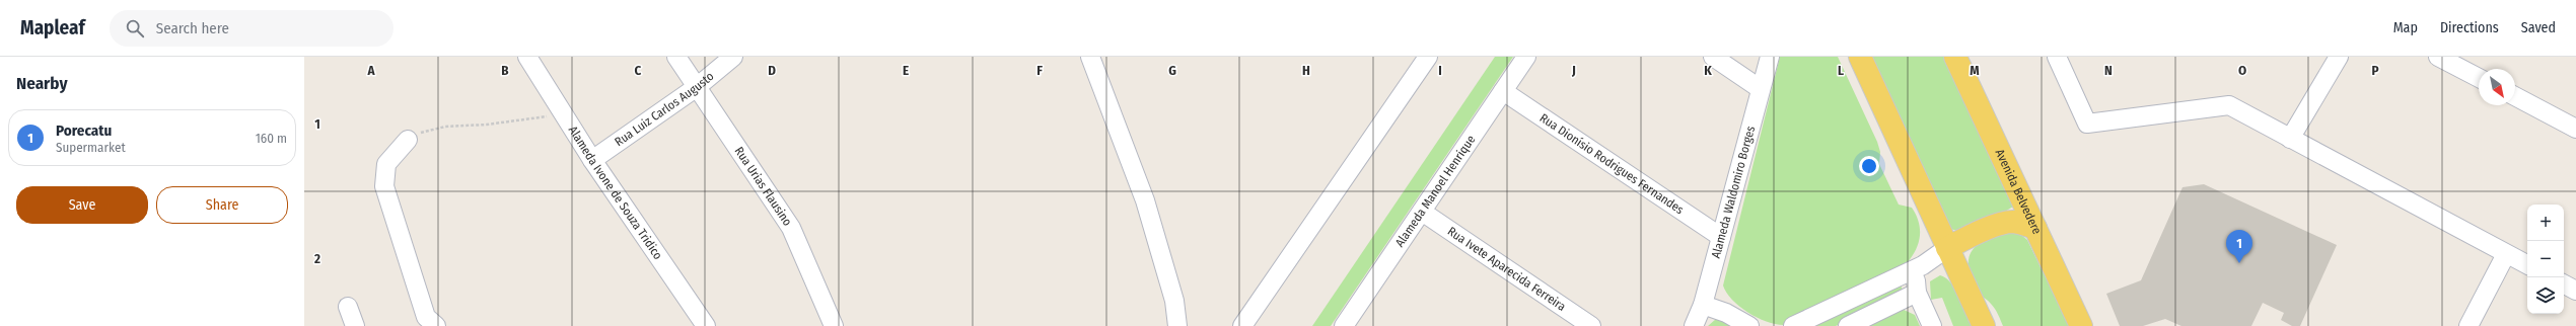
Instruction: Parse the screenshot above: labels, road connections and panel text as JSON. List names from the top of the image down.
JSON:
{
  "streets": {
    "main road": ["Avenida Belvedere"],
    "street": [
      "Rua Luiz Carlos Augusto",
      "Rua Dionísio Rodrigues Fernandes",
      "Rua Urias Flausino",
      "Alameda Ivone de Souza Tridico",
      "Alameda Manoel Henrique",
      "Alameda Waldomiro Borges",
      "Rua Ivete Aparecida Ferreira"
    ]
  },
  "crossings": [
    ["Rua Luiz Carlos Augusto", "Rua Urias Flausino"],
    ["Rua Luiz Carlos Augusto", "Alameda Ivone de Souza Tridico"],
    ["Rua Dionísio Rodrigues Fernandes", "Alameda Manoel Henrique"],
    ["Rua Dionísio Rodrigues Fernandes", "Alameda Waldomiro Borges"],
    ["Alameda Manoel Henrique", "Rua Ivete Aparecida Ferreira"]
  ],
  "north": "bottom right",
  "page": {
    "header": "Mapleaf",
    "search": "Search here",
    "nav": ["Map", "Directions", "Saved"],
    "heading": "Nearby",
    "list": [
      {
        "mark": "1",
        "name": "Porecatu",
        "note": "Supermarket",
        "value": "160 m"
      }
    ],
    "buttons": ["Save", "Share"],
    "map_buttons": ["+", "−"],
    "pins": "1"
  },
  "grid": {
    "columns": [
      "A",
      "B",
      "C",
      "D",
      "E",
      "F",
      "G",
      "H",
      "I",
      "J",
      "K",
      "L",
      "M",
      "N",
      "O",
      "P"
    ],
    "rows": ["1", "2"]
  }
}
